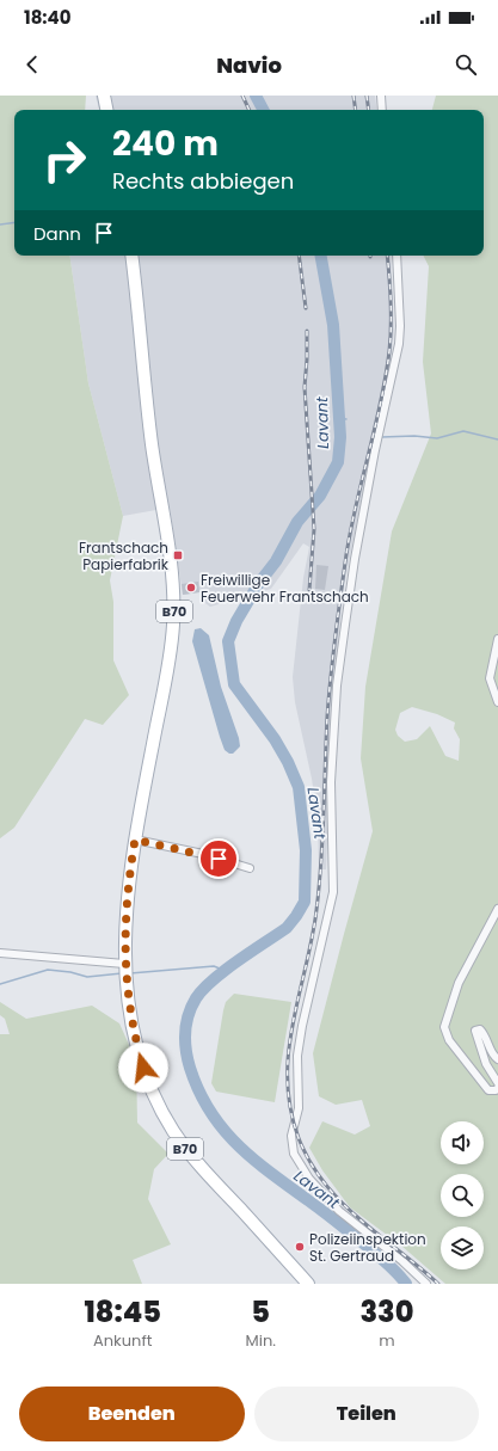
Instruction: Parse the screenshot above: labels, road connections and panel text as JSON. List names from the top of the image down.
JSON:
{
  "streets": {
    "main road": ["B70"]
  },
  "water": ["Lavant"],
  "places": {
    "transit": ["Frantschach Papierfabrik"],
    "other": ["Freiwillige Feuerwehr Frantschach", "Polizeiinspektion St. Gertraud"]
  },
  "page": {
    "status": "18:40",
    "header": "Navio",
    "turn": ["240 m", "Rechts abbiegen"],
    "then": "Dann",
    "eta": [
      "18:45",
      "Ankunft",
      "5",
      "Min.",
      "330",
      "m"
    ],
    "buttons": ["Beenden", "Teilen"]
  }
}
